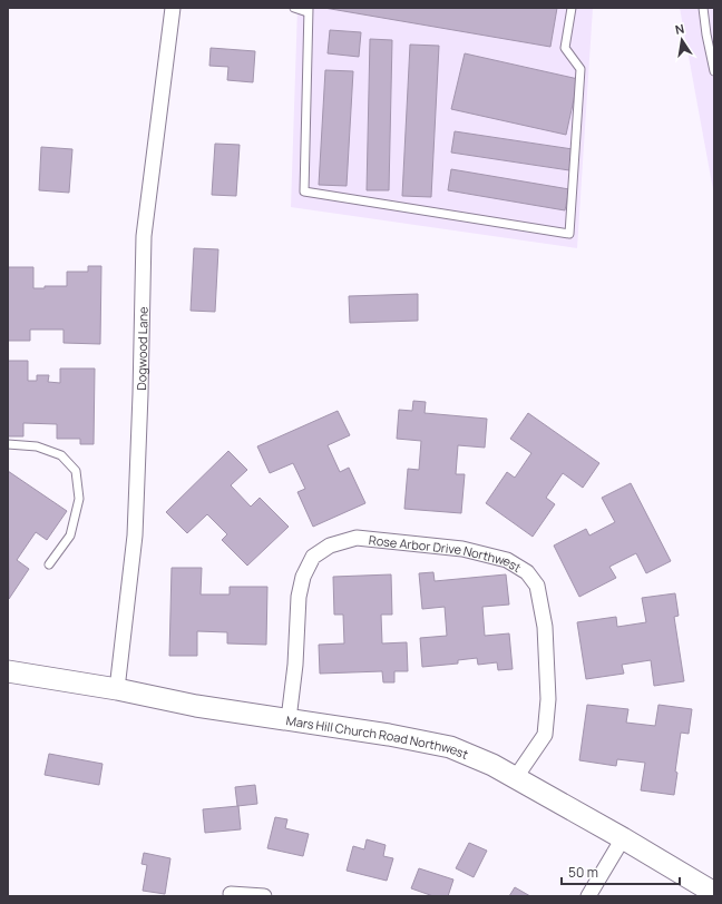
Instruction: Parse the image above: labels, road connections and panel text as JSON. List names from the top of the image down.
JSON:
{
  "streets": {
    "street": ["Dogwood Lane", "Rose Arbor Drive Northwest", "Mars Hill Church Road Northwest"]
  },
  "crossings": [
    ["Dogwood Lane", "Mars Hill Church Road Northwest"],
    ["Rose Arbor Drive Northwest", "Mars Hill Church Road Northwest"]
  ],
  "scale_bar": "50 m",
  "north": "top"
}
